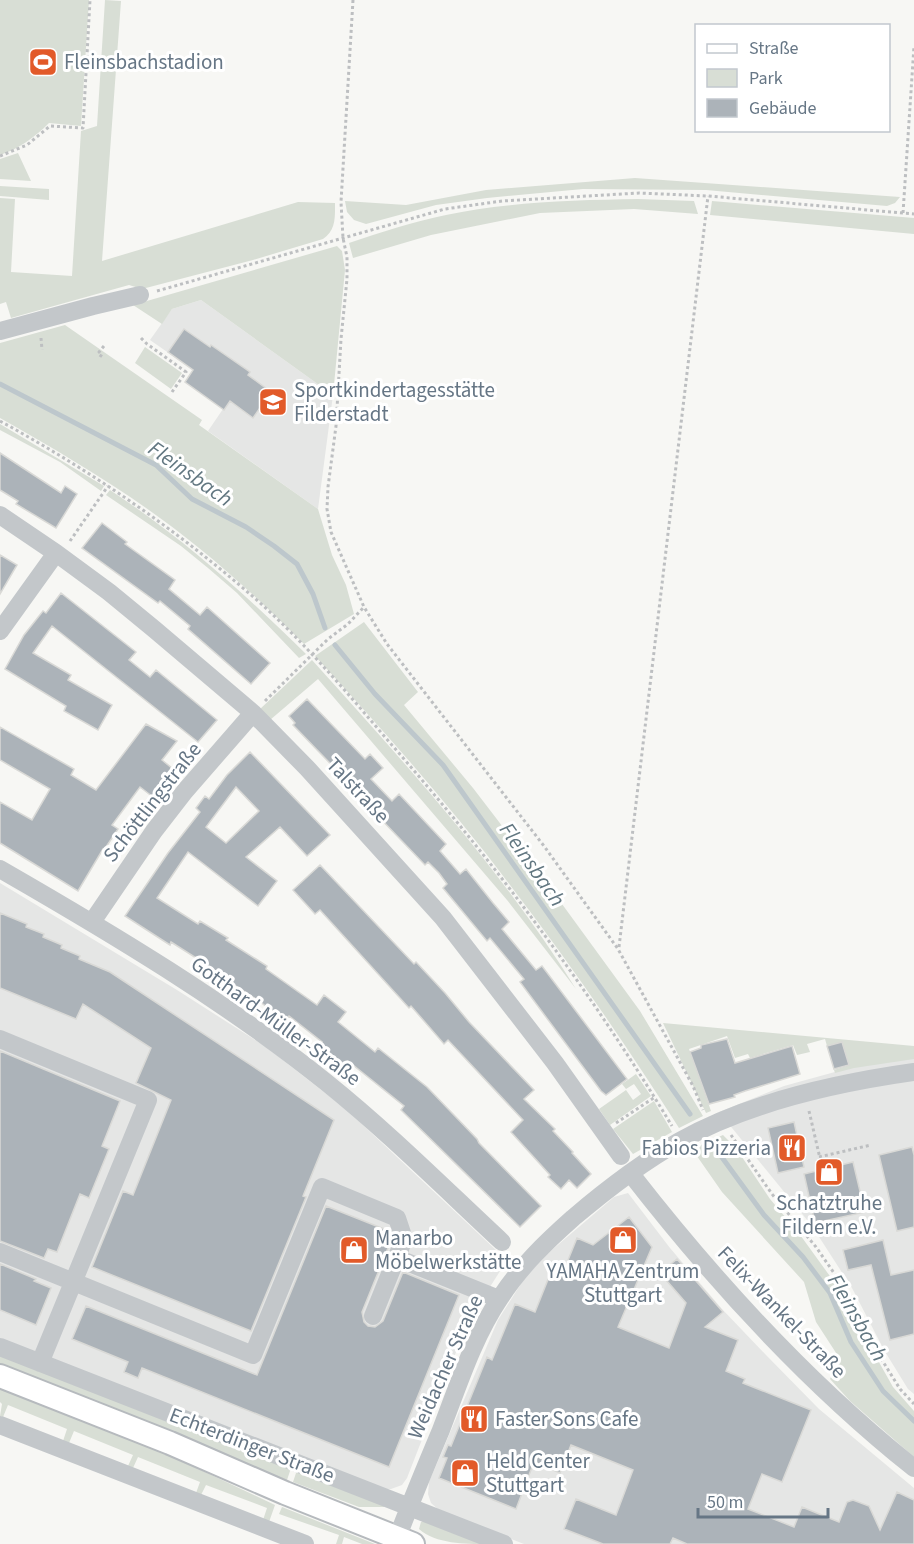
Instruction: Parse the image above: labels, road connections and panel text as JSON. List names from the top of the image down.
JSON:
{
  "streets": {
    "main road": ["Echterdinger Straße"],
    "street": [
      "Talstraße",
      "Schöttlingstraße",
      "Gotthard-Müller-Straße",
      "Felix-Wankel-Straße",
      "Weidacher Straße"
    ]
  },
  "crossings": [
    ["Talstraße", "Schöttlingstraße"],
    ["Schöttlingstraße", "Gotthard-Müller-Straße"],
    ["Felix-Wankel-Straße", "Weidacher Straße"],
    ["Weidacher Straße", "Echterdinger Straße"]
  ],
  "water": ["Fleinsbach"],
  "places": {
    "sports": ["Fleinsbachstadion"],
    "school or university": ["Sportkindertagesstätte Filderstadt"],
    "restaurant": ["Fabios Pizzeria", "Faster Sons Cafe"],
    "shop": [
      "Schatztruhe Fildern e.V.",
      "YAMAHA Zentrum Stuttgart",
      "Manarbo Möbelwerkstätte",
      "Held Center Stuttgart"
    ]
  },
  "legend": ["Straße", "Park", "Gebäude"],
  "scale_bar": "50 m"
}
